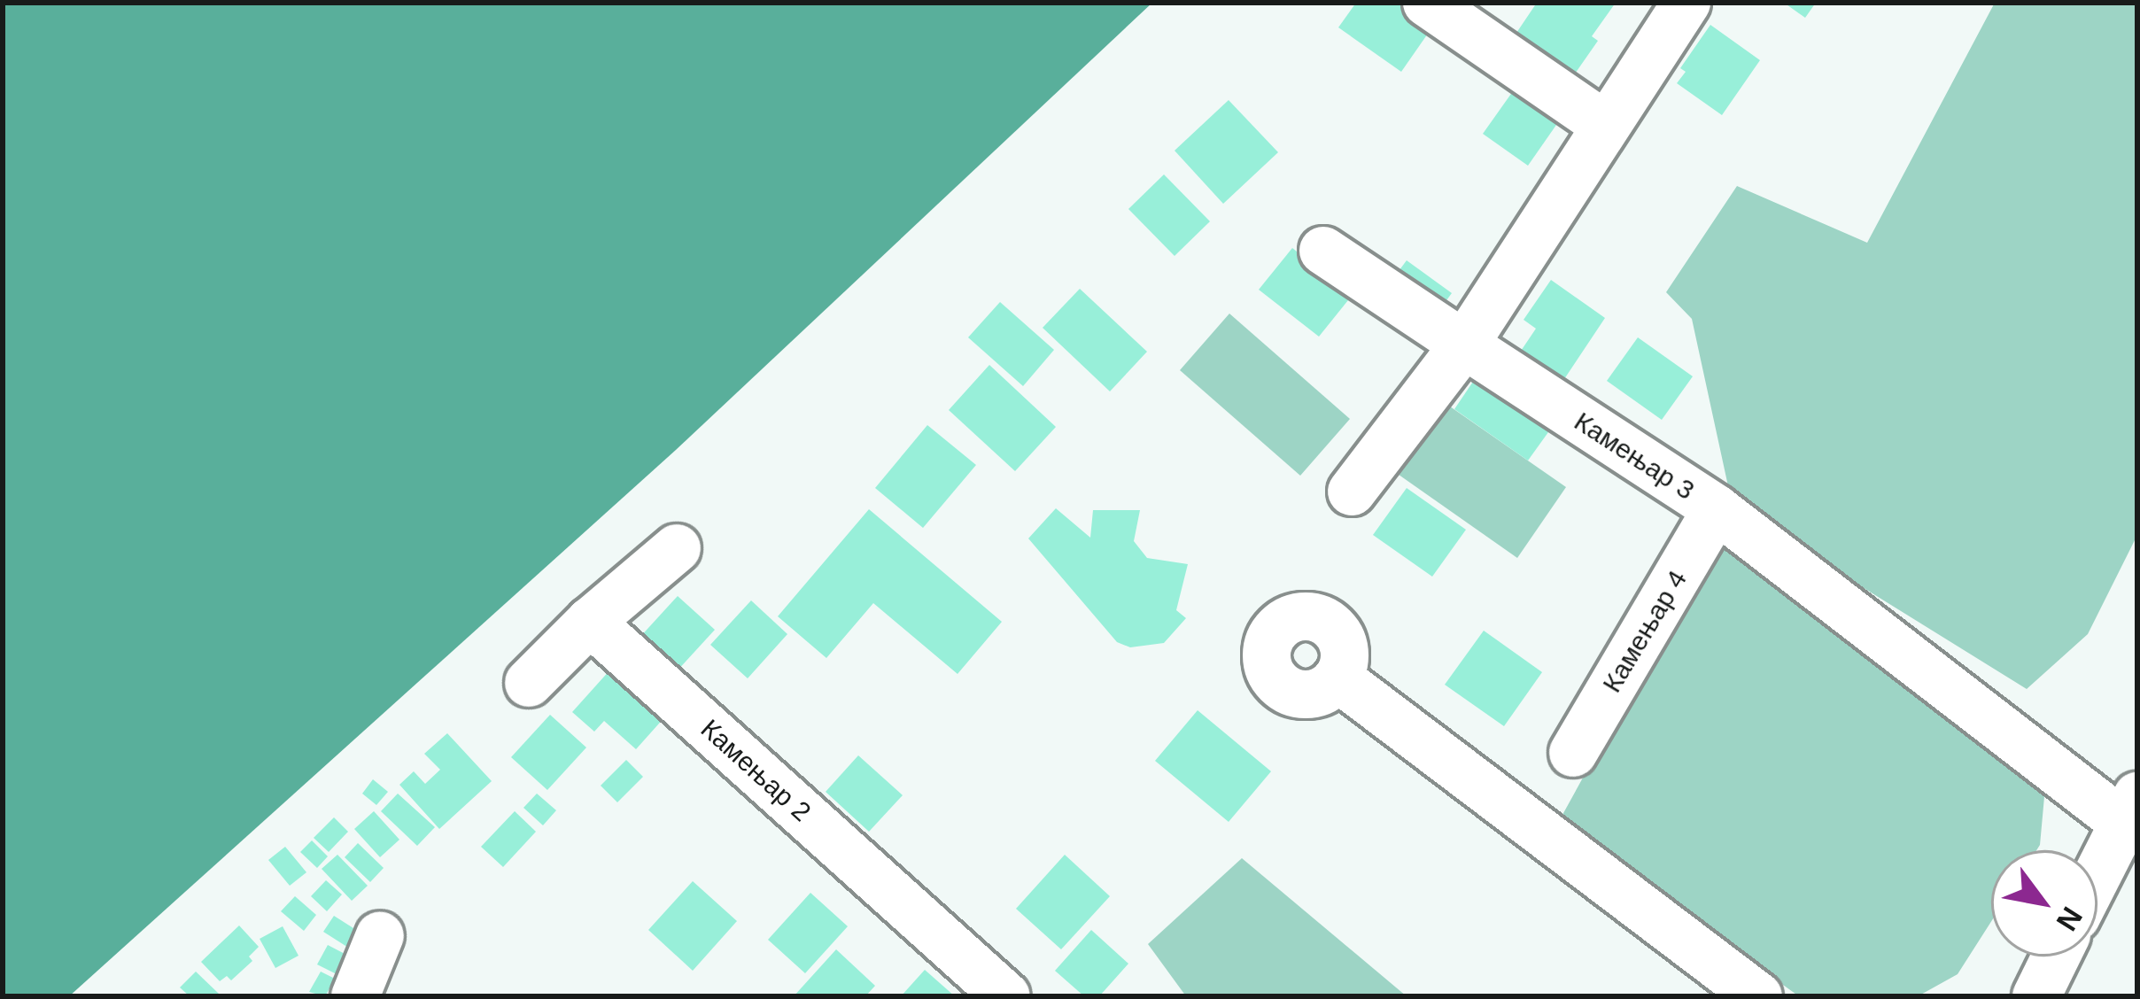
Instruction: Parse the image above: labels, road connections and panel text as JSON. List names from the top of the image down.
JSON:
{
  "streets": {
    "street": ["Камењар 3", "Камењар 4", "Камењар 2"]
  },
  "crossings": [
    ["Камењар 3", "Камењар 4"]
  ],
  "north": "bottom right"
}
